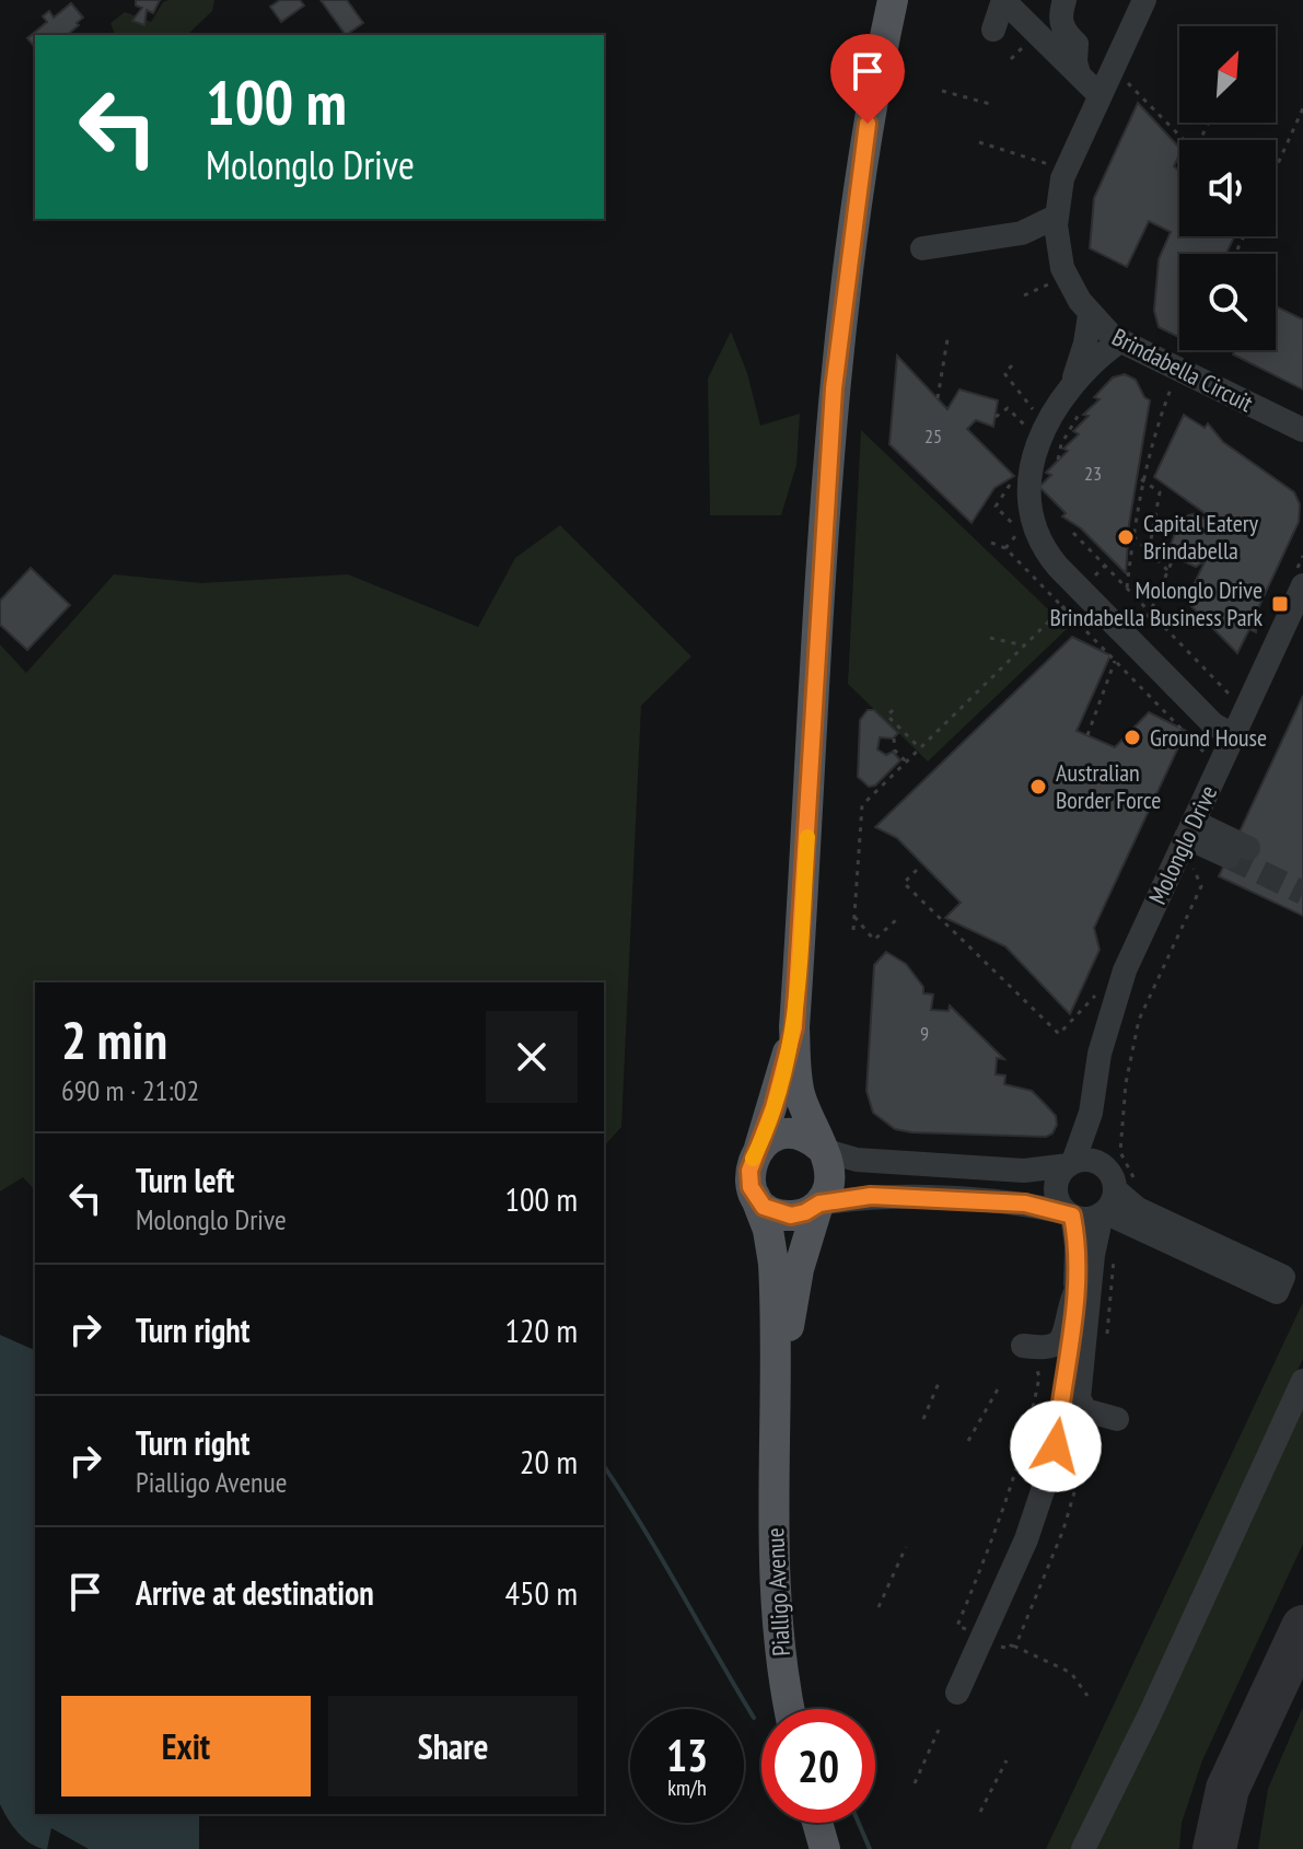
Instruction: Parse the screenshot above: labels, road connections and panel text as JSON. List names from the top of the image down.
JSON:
{
  "streets": {
    "main road": ["Pialligo Avenue"],
    "street": ["Brindabella Circuit", "Molonglo Drive"]
  },
  "places": {
    "other": ["Capital Eatery Brindabella", "Ground House", "Australian Border Force"],
    "transit": ["Molonglo Drive Brindabella Business Park"]
  },
  "house_numbers": ["25", "23", "9"],
  "north": "top right",
  "page": {
    "turn": ["100 m", "Molonglo Drive"],
    "heading": ["2 min", "690 m · 21:02"],
    "list": [
      {
        "name": "Turn left",
        "note": "Molonglo Drive",
        "value": "100 m"
      },
      {
        "name": "Turn right",
        "value": "120 m"
      },
      {
        "name": "Turn right",
        "note": "Pialligo Avenue",
        "value": "20 m"
      },
      {
        "name": "Arrive at destination",
        "value": "450 m"
      }
    ],
    "buttons": ["Exit", "Share"],
    "speed": "13 km/h",
    "limit": "20"
  }
}
